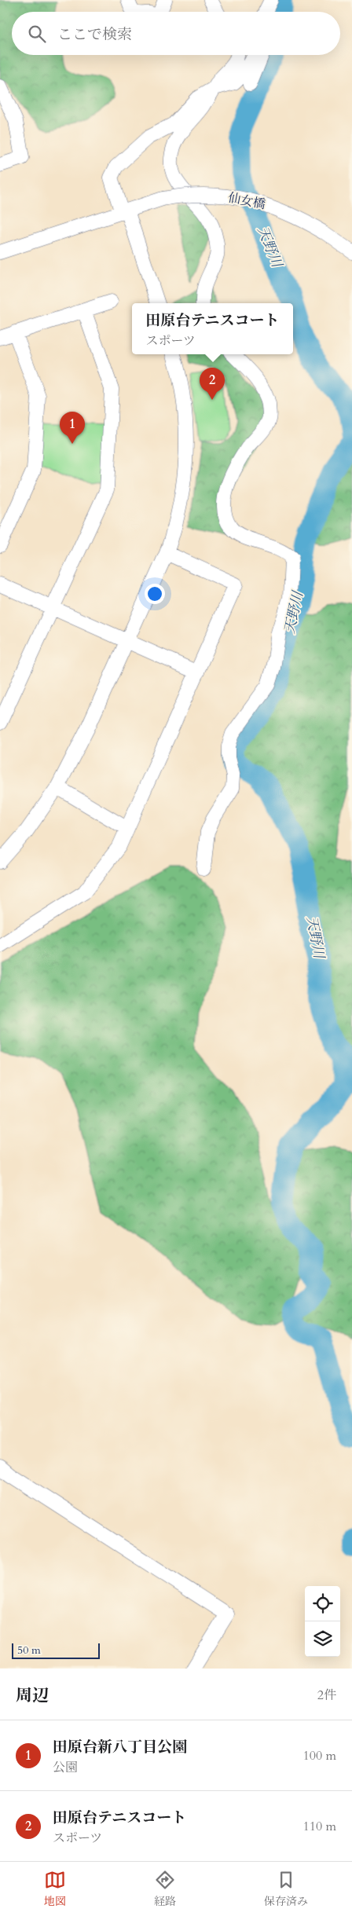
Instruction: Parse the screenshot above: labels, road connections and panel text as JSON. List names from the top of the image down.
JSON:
{
  "streets": {
    "street": ["仙女橋"]
  },
  "water": ["天野川"],
  "scale_bar": "50 m",
  "page": {
    "search": "ここで検索",
    "popup": ["田原台テニスコート", "スポーツ"],
    "pins": ["2", "1"],
    "scale": "50 m",
    "heading": ["周辺", "2件"],
    "list": [
      {
        "mark": "1",
        "name": "田原台新八丁目公園",
        "note": "公園",
        "value": "100 m"
      },
      {
        "mark": "2",
        "name": "田原台テニスコート",
        "note": "スポーツ",
        "value": "110 m"
      }
    ],
    "nav": ["地図", "経路", "保存済み"]
  }
}
